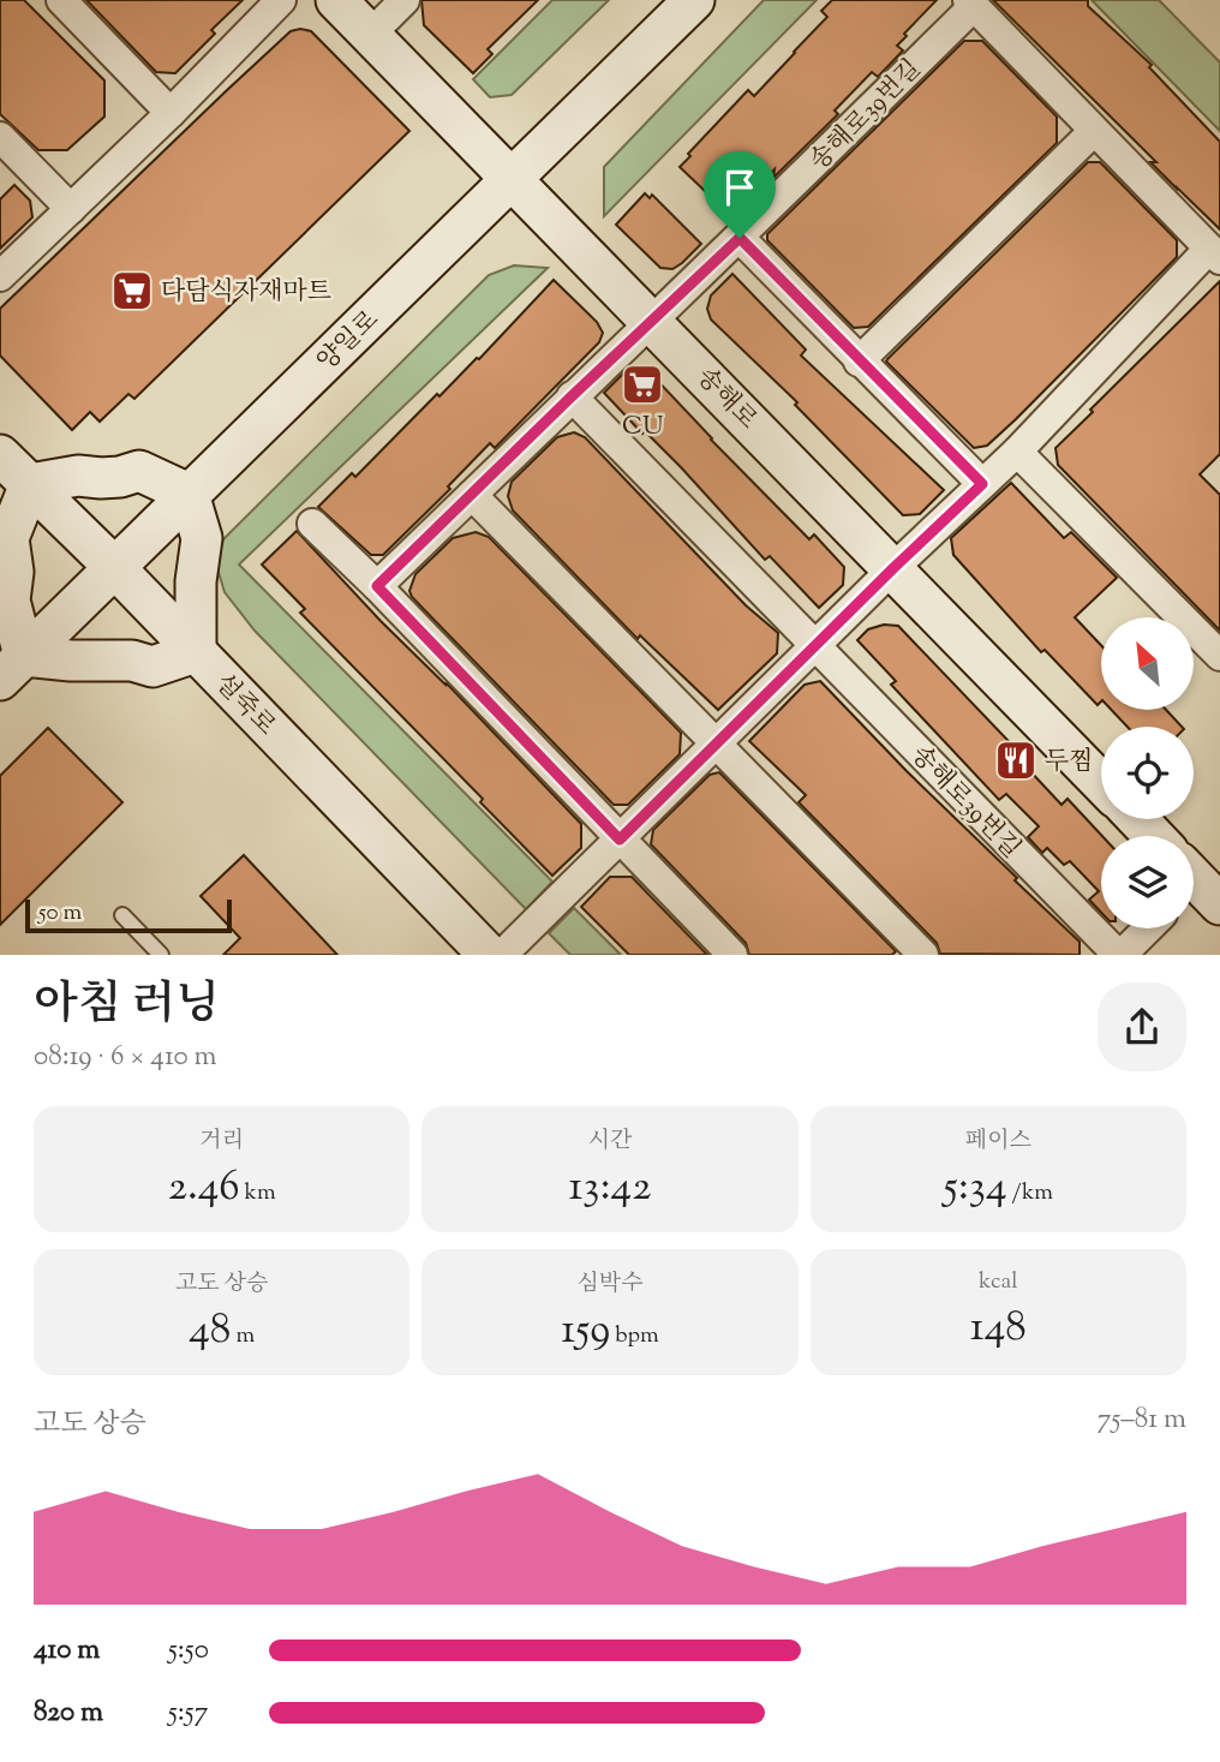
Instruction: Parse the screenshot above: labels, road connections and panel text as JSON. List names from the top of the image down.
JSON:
{
  "streets": {
    "main road": ["양일로", "송해로", "설죽로"],
    "street": ["송해로39번길"]
  },
  "crossings": [
    ["송해로39번길", "송해로"],
    ["양일로", "송해로"],
    ["양일로", "설죽로"]
  ],
  "places": {
    "supermarket": ["다담식자재마트", "CU"],
    "restaurant": ["두찜"]
  },
  "scale_bar": "50 m",
  "north": "top left",
  "page": {
    "scale": "50 m",
    "heading": ["아침 러닝", "08:19 · 6 × 410 m"],
    "stats": [
      ["거리", "2.46 km"],
      ["시간", "13:42"],
      ["페이스", "5:34 /km"],
      ["고도 상승", "48 m"],
      ["심박수", "159 bpm"],
      ["kcal", "148"]
    ],
    "chart": ["고도 상승", "75–81 m"],
    "list": [
      {
        "name": "410 m",
        "note": "5:50"
      },
      {
        "name": "820 m",
        "note": "5:57"
      }
    ]
  }
}
